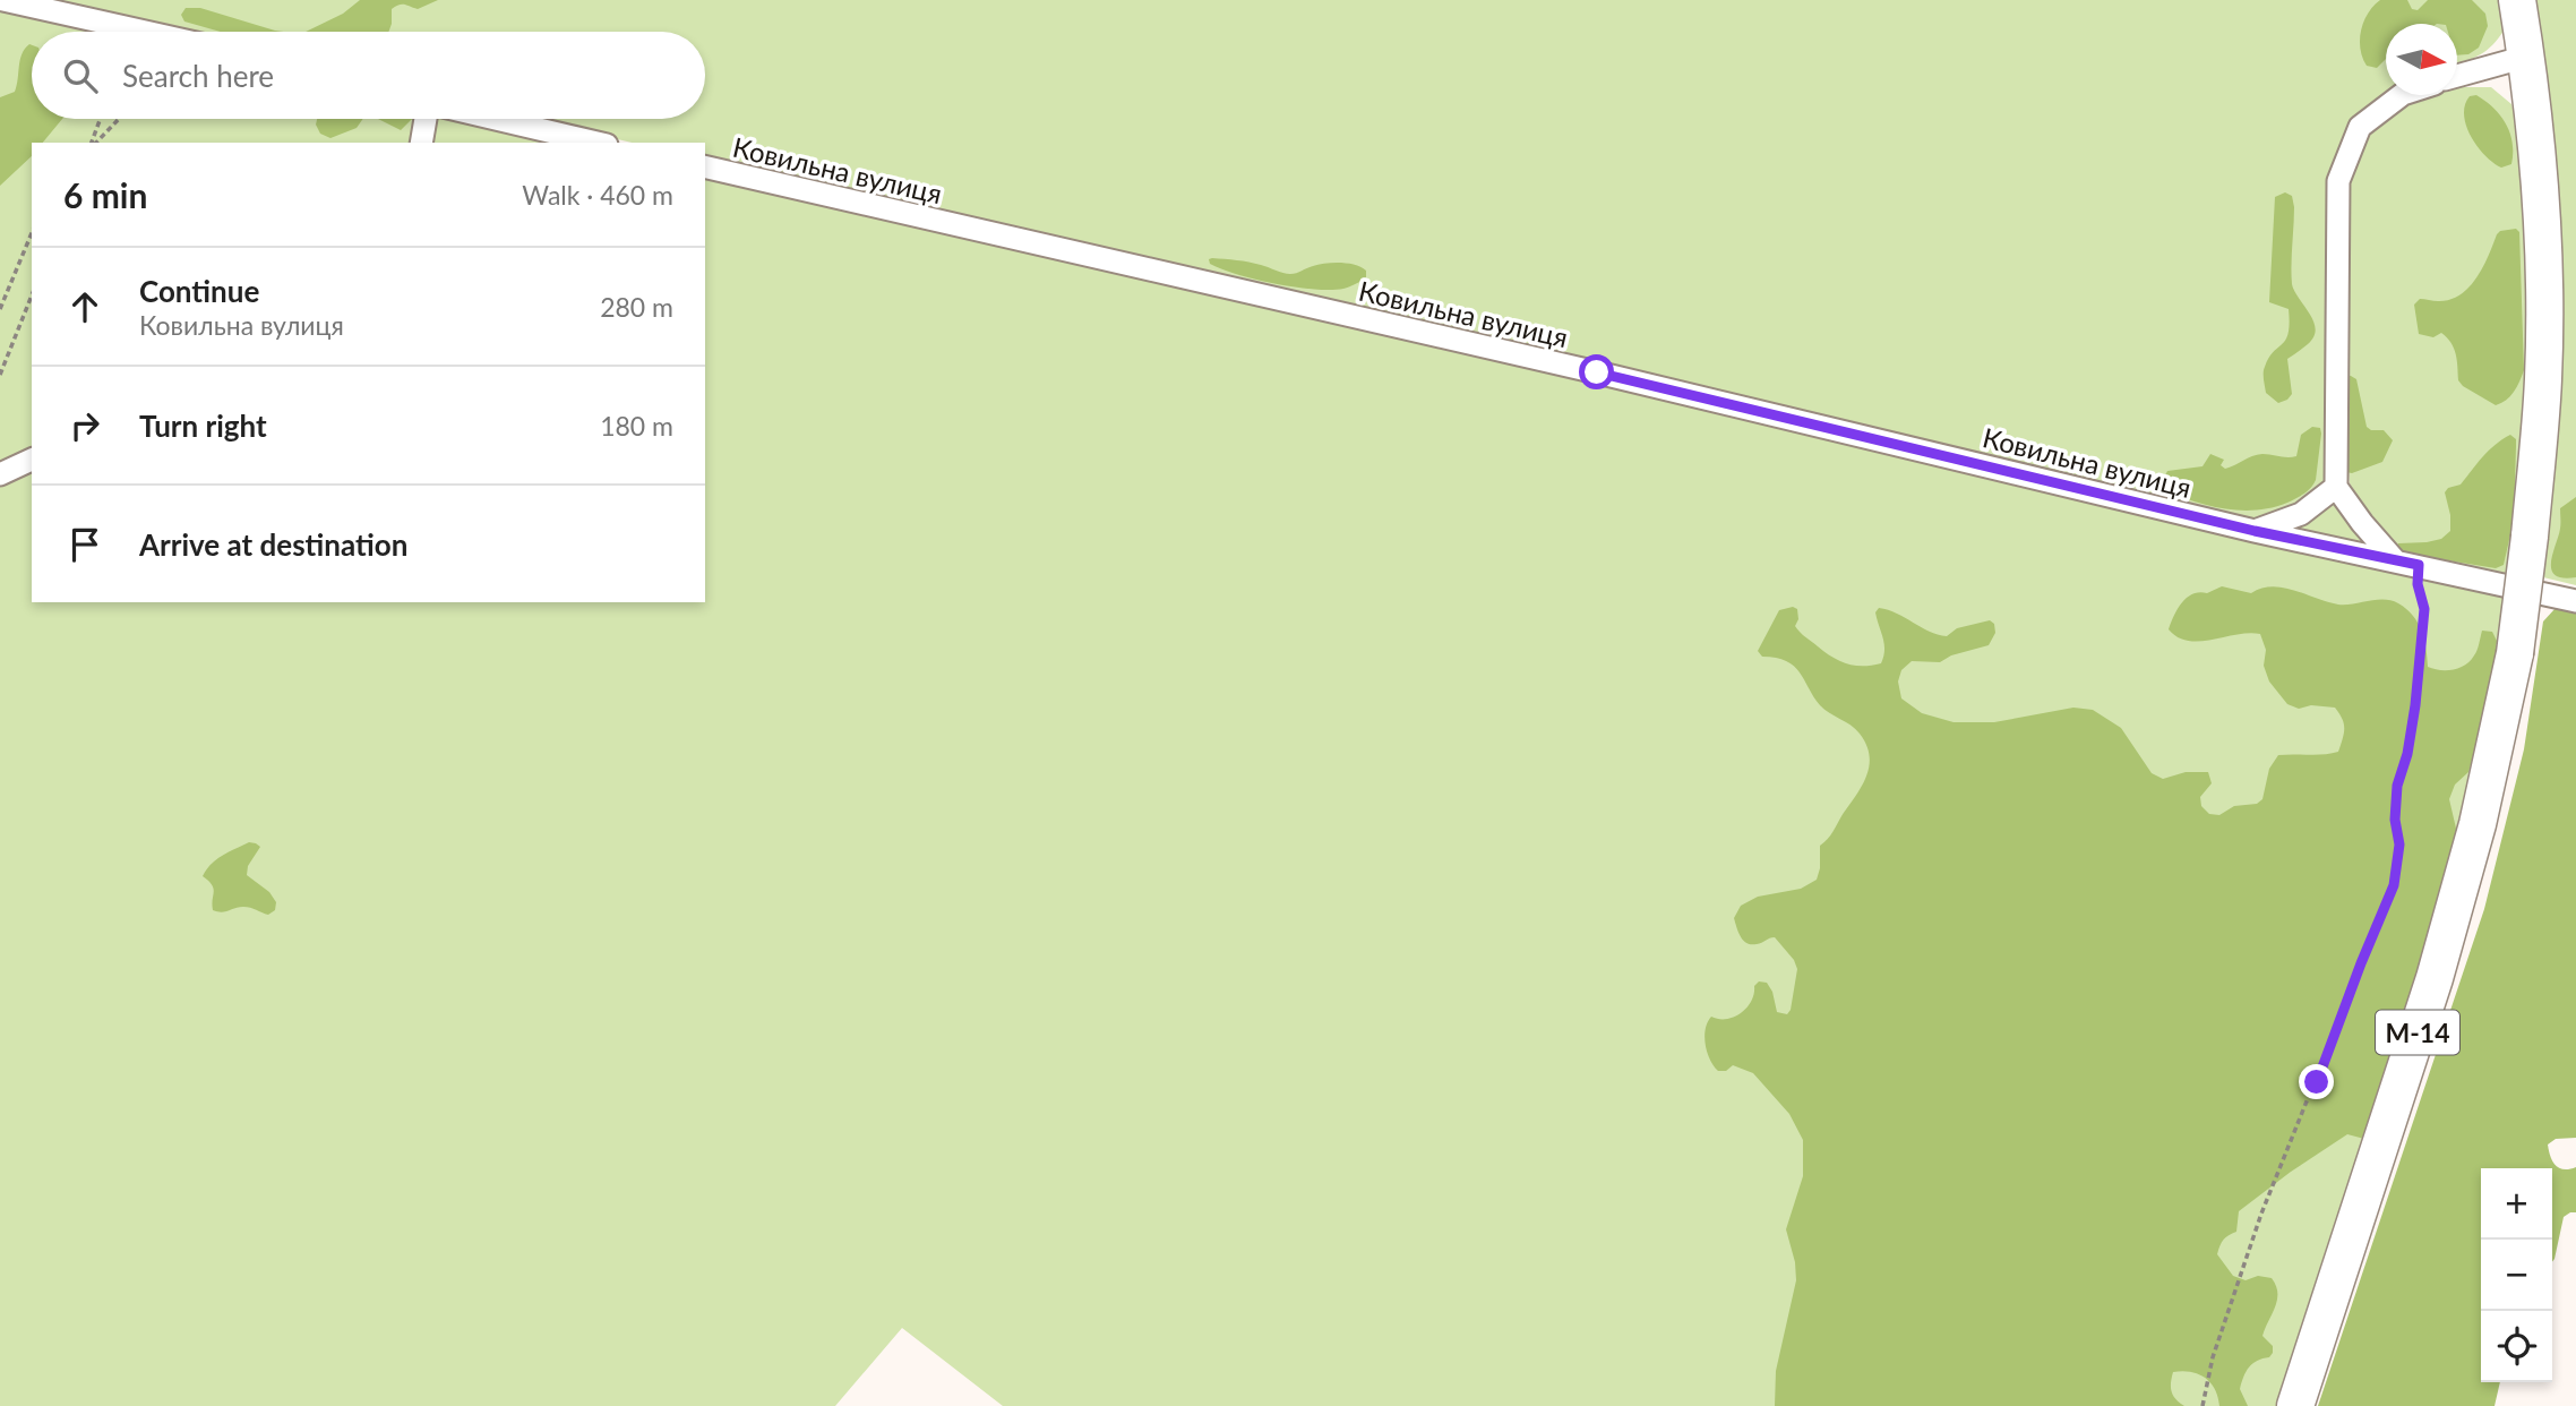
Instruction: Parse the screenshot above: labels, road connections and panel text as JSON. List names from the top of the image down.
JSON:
{
  "streets": {
    "highway": ["М-14"],
    "street": ["Ковильна вулиця"]
  },
  "north": "right",
  "page": {
    "search": "Search here",
    "heading": ["6 min", "Walk · 460 m"],
    "list": [
      ["Continue", "Ковильна вулиця", "280 m"],
      ["Turn right", "180 m"],
      "Arrive at destination"
    ],
    "map_buttons": ["+", "−"]
  }
}
